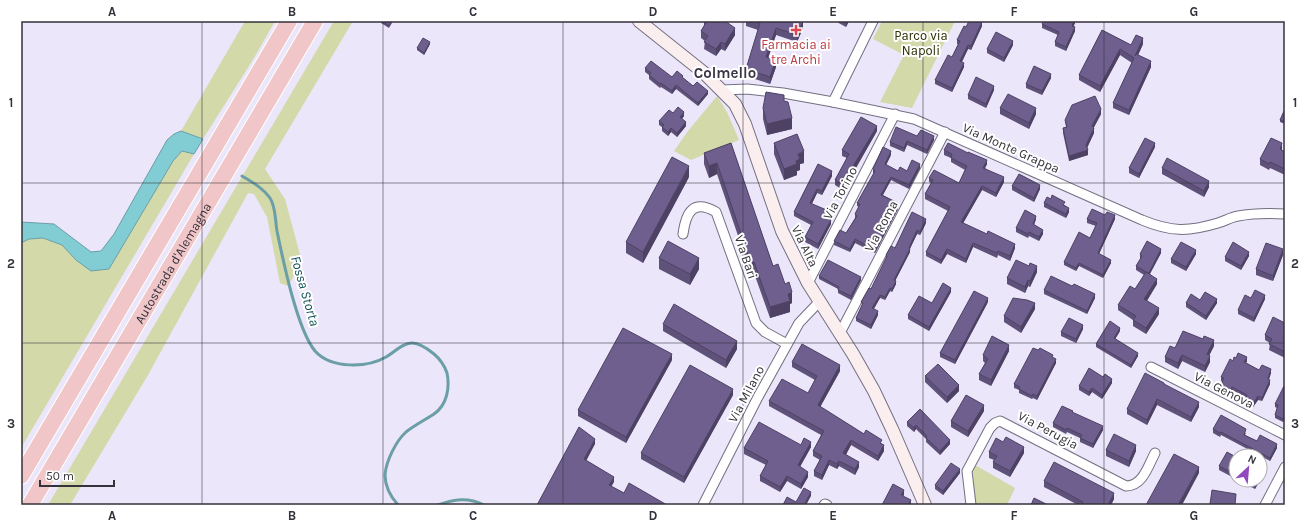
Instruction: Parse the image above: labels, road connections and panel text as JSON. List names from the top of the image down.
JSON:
{
  "streets": {
    "highway": ["Autostrada d'Alemagna"],
    "main road": ["Via Alta"],
    "street": [
      "Via Monte Grappa",
      "Via Torino",
      "Via Roma",
      "Via Bari",
      "Via Genova",
      "Via Milano",
      "Via Perugia"
    ]
  },
  "crossings": [
    ["Via Monte Grappa", "Via Torino"],
    ["Via Monte Grappa", "Via Roma"],
    ["Via Monte Grappa", "Via Alta"],
    ["Via Torino", "Via Alta"],
    ["Via Roma", "Via Alta"],
    ["Via Alta", "Via Milano"],
    ["Via Bari", "Via Milano"]
  ],
  "districts": ["Colmello"],
  "water": ["Fossa Storta"],
  "parks": ["Parco via Napoli"],
  "places": {
    "health": ["Farmacia ai tre Archi"]
  },
  "scale_bar": "50 m",
  "north": "top right",
  "grid": {
    "columns": [
      "A",
      "B",
      "C",
      "D",
      "E",
      "F",
      "G"
    ],
    "rows": ["1", "2", "3"]
  }
}
